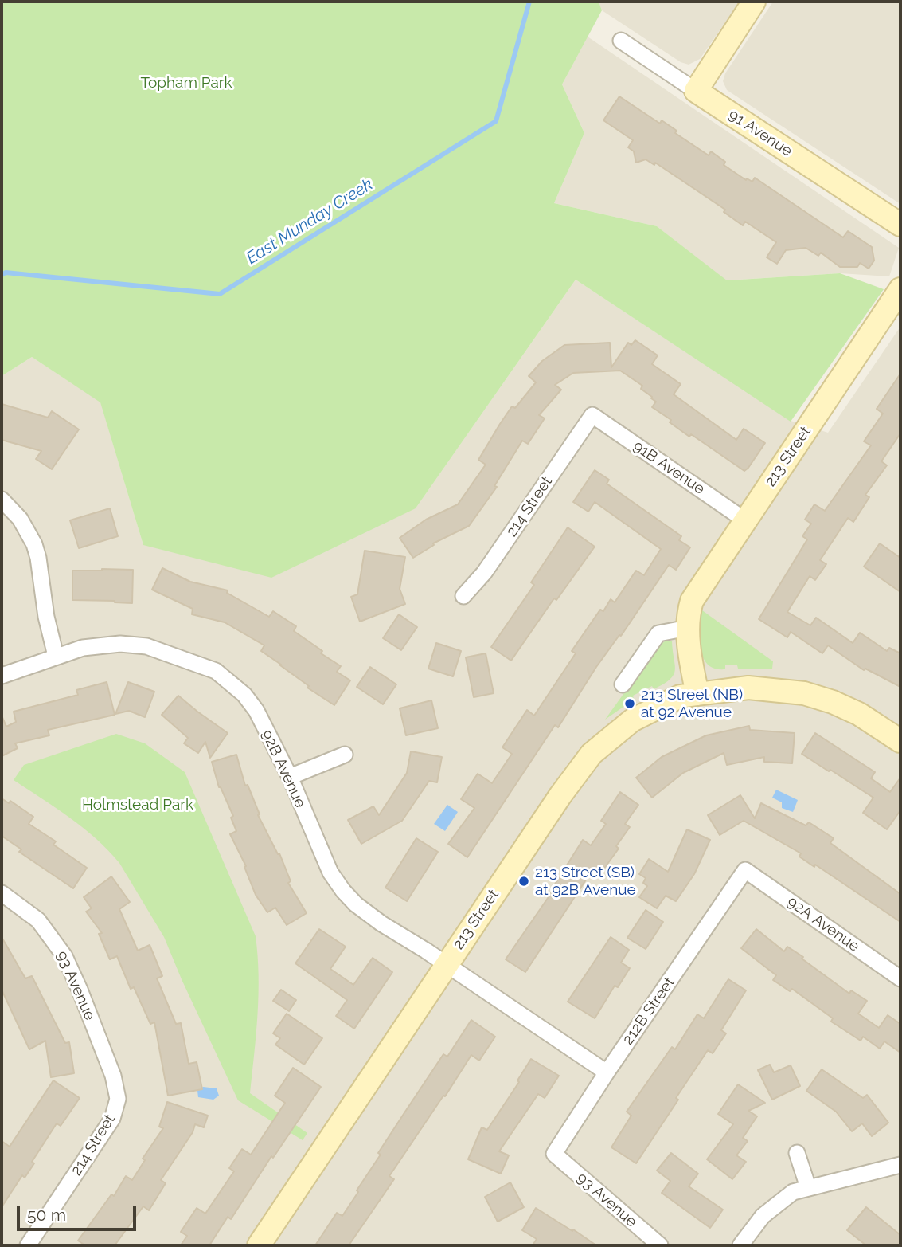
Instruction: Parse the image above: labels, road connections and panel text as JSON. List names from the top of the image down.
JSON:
{
  "streets": {
    "street": [
      "91 Avenue",
      "213 Street",
      "91B Avenue",
      "214 Street",
      "92B Avenue",
      "92A Avenue",
      "93 Avenue",
      "212B Street"
    ]
  },
  "crossings": [
    ["213 Street", "91B Avenue"],
    ["213 Street", "92B Avenue"],
    ["91B Avenue", "214 Street"],
    ["214 Street", "93 Avenue"],
    ["92B Avenue", "212B Street"],
    ["92A Avenue", "212B Street"],
    ["93 Avenue", "212B Street"]
  ],
  "water": ["East Munday Creek"],
  "parks": ["Topham Park", "Holmstead Park"],
  "places": ["213 Street (NB) at 92 Avenue", "213 Street (SB) at 92B Avenue"],
  "scale_bar": "50 m"
}
